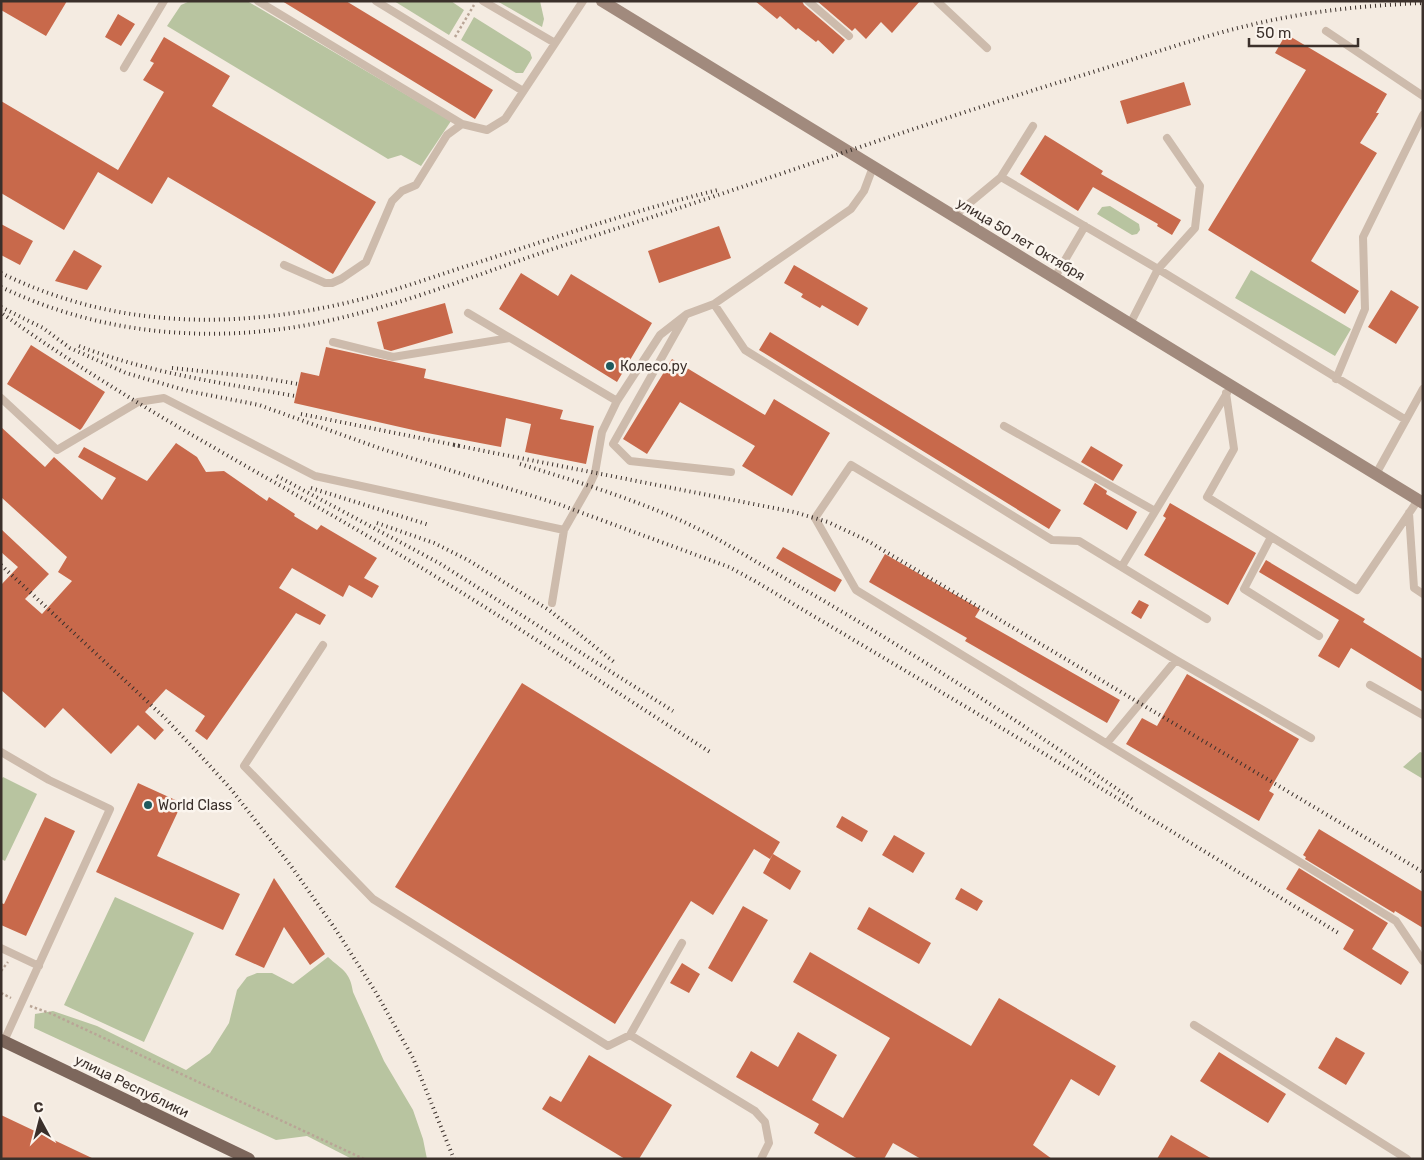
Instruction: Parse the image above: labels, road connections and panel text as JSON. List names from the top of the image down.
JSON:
{
  "streets": {
    "main road": ["улица 50 лет Октября", "улица Республики"]
  },
  "places": ["Колесо.ру", "World Class"],
  "scale_bar": "50 m",
  "north": "top"
}
